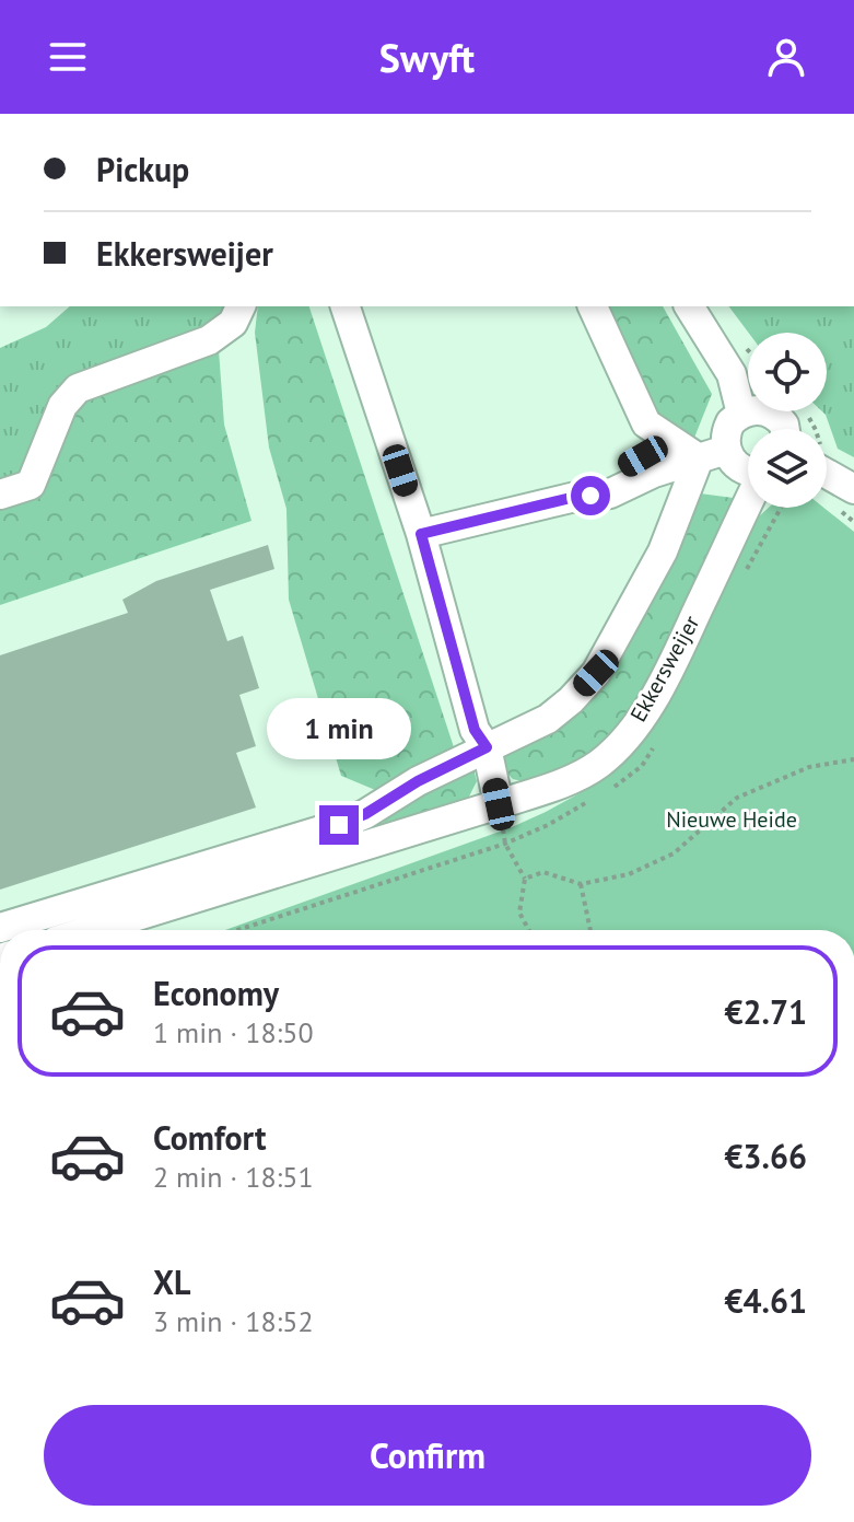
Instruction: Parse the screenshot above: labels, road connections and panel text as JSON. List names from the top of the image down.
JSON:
{
  "streets": {
    "street": ["Ekkersweijer"]
  },
  "parks": ["Nieuwe Heide"],
  "page": {
    "header": "Swyft",
    "banner": ["Pickup", "Ekkersweijer"],
    "bubble": "1 min",
    "list": [
      {
        "name": "Economy",
        "note": "1 min · 18:50",
        "value": "€2.71"
      },
      {
        "name": "Comfort",
        "note": "2 min · 18:51",
        "value": "€3.66"
      },
      {
        "name": "XL",
        "note": "3 min · 18:52",
        "value": "€4.61"
      }
    ],
    "buttons": "Confirm"
  }
}
